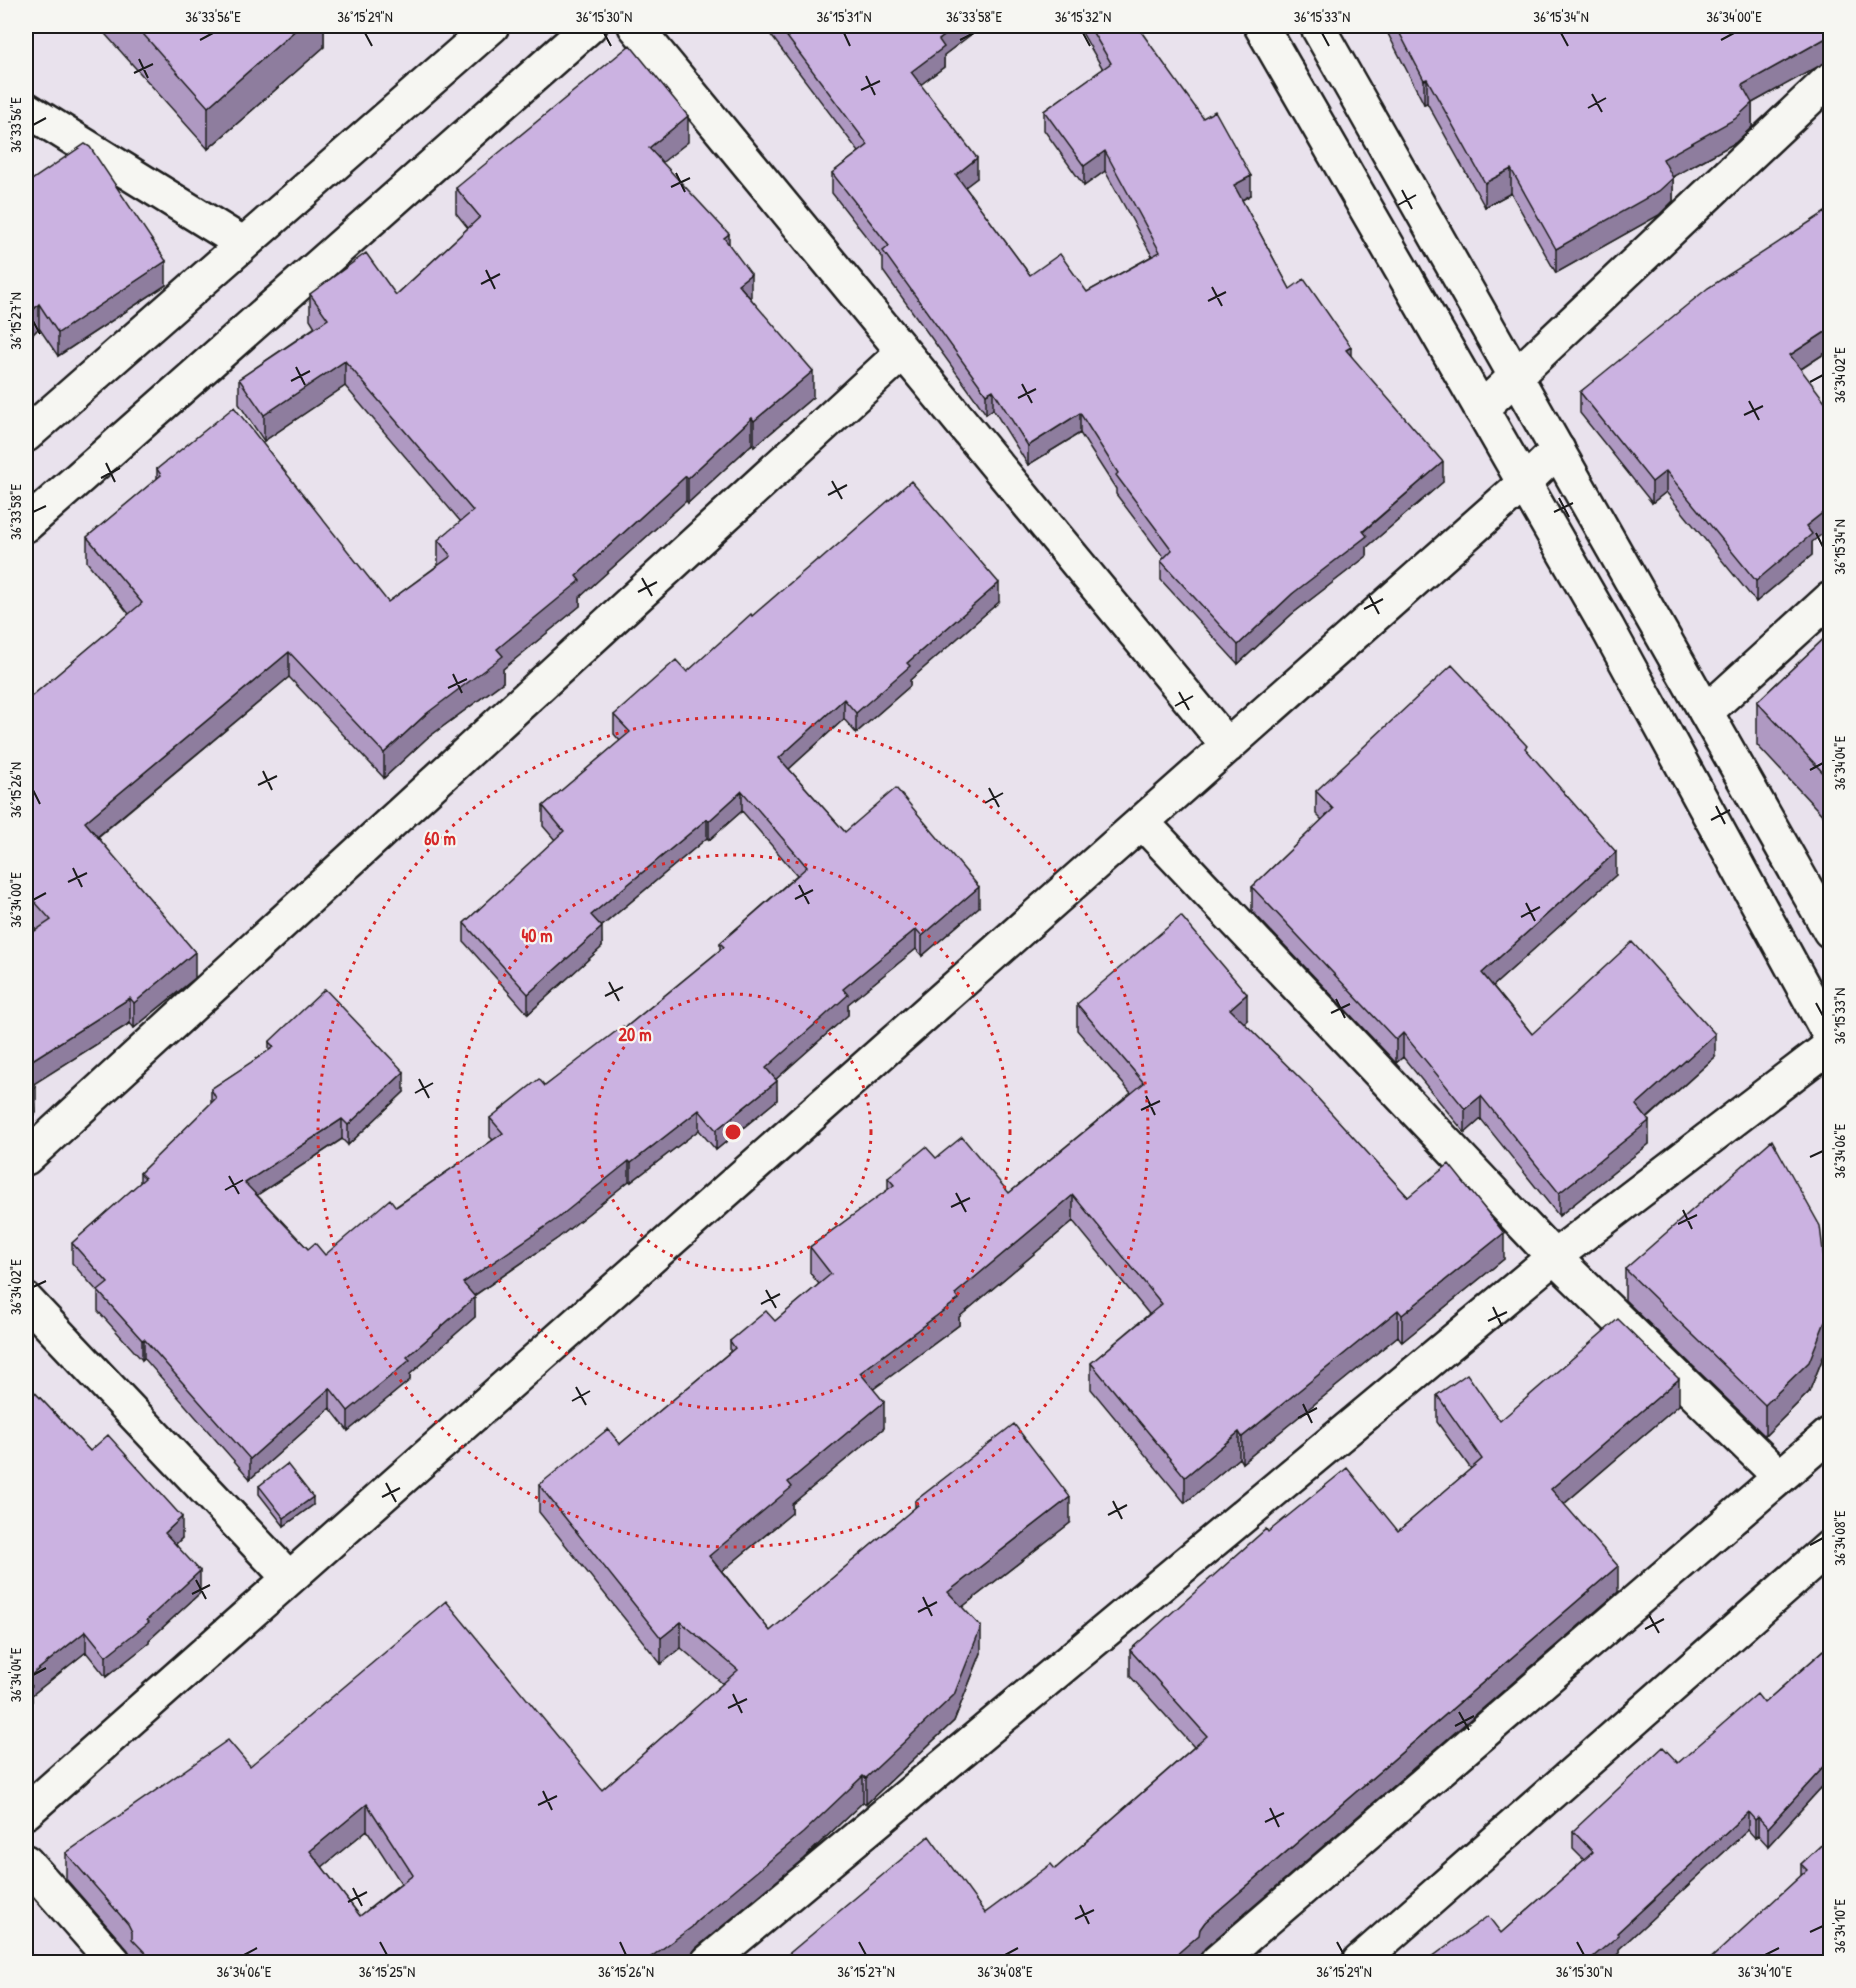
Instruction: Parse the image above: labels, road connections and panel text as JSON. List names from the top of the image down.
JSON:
{
  "coordinates": [
    "36°33'56\"E",
    "36°15'29\"N",
    "36°15'30\"N",
    "36°15'31\"N",
    "36°33'58\"E",
    "36°15'32\"N",
    "36°15'33\"N",
    "36°15'34\"N",
    "36°34'00\"E",
    "36°15'27\"N",
    "36°34'02\"E",
    "36°34'04\"E",
    "36°15'26\"N",
    "36°34'06\"E",
    "36°34'08\"E",
    "36°34'10\"E",
    "36°15'25\"N"
  ],
  "rings": ["60 m", "40 m", "20 m"]
}
